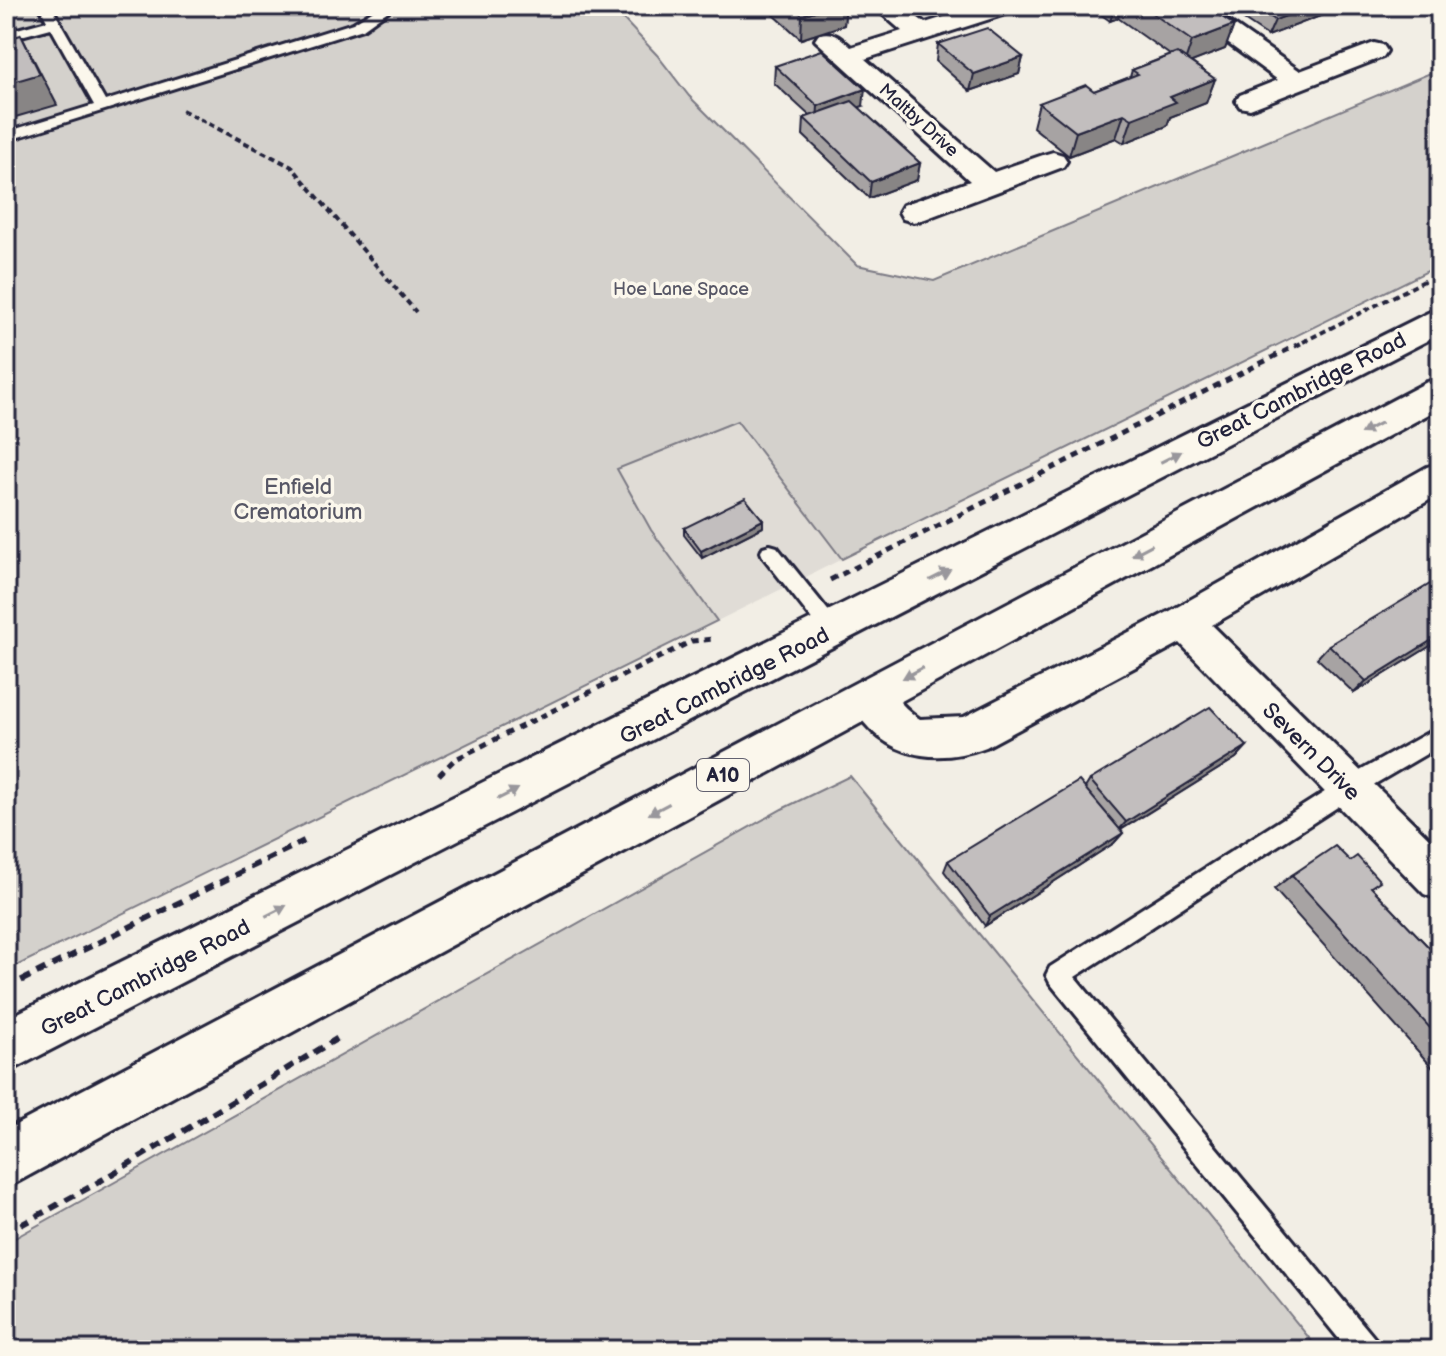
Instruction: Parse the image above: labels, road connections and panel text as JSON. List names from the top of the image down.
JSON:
{
  "streets": {
    "highway": ["Great Cambridge Road", "A10"],
    "street": ["Maltby Drive", "Severn Drive"]
  },
  "parks": ["Hoe Lane Space", "Enfield Crematorium"]
}
